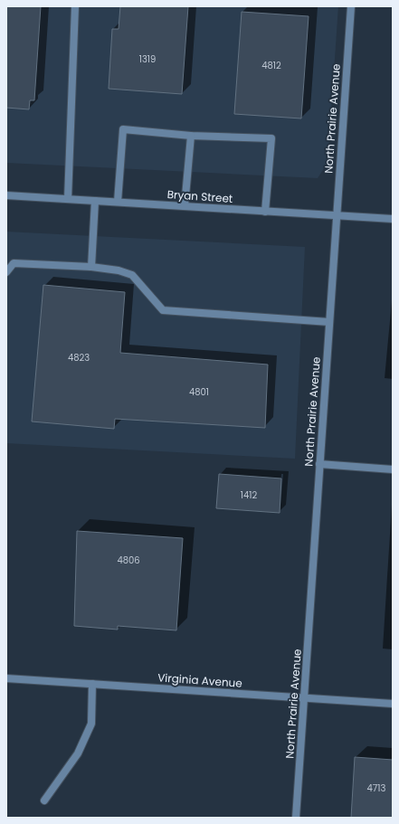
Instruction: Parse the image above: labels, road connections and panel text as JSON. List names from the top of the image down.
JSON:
{
  "streets": {
    "street": ["North Prairie Avenue", "Bryan Street", "Virginia Avenue"]
  },
  "crossings": [
    ["North Prairie Avenue", "Bryan Street"],
    ["North Prairie Avenue", "Virginia Avenue"]
  ],
  "house_numbers": [
    "1319",
    "4812",
    "4823",
    "4801",
    "1412",
    "4806",
    "4713"
  ]
}
